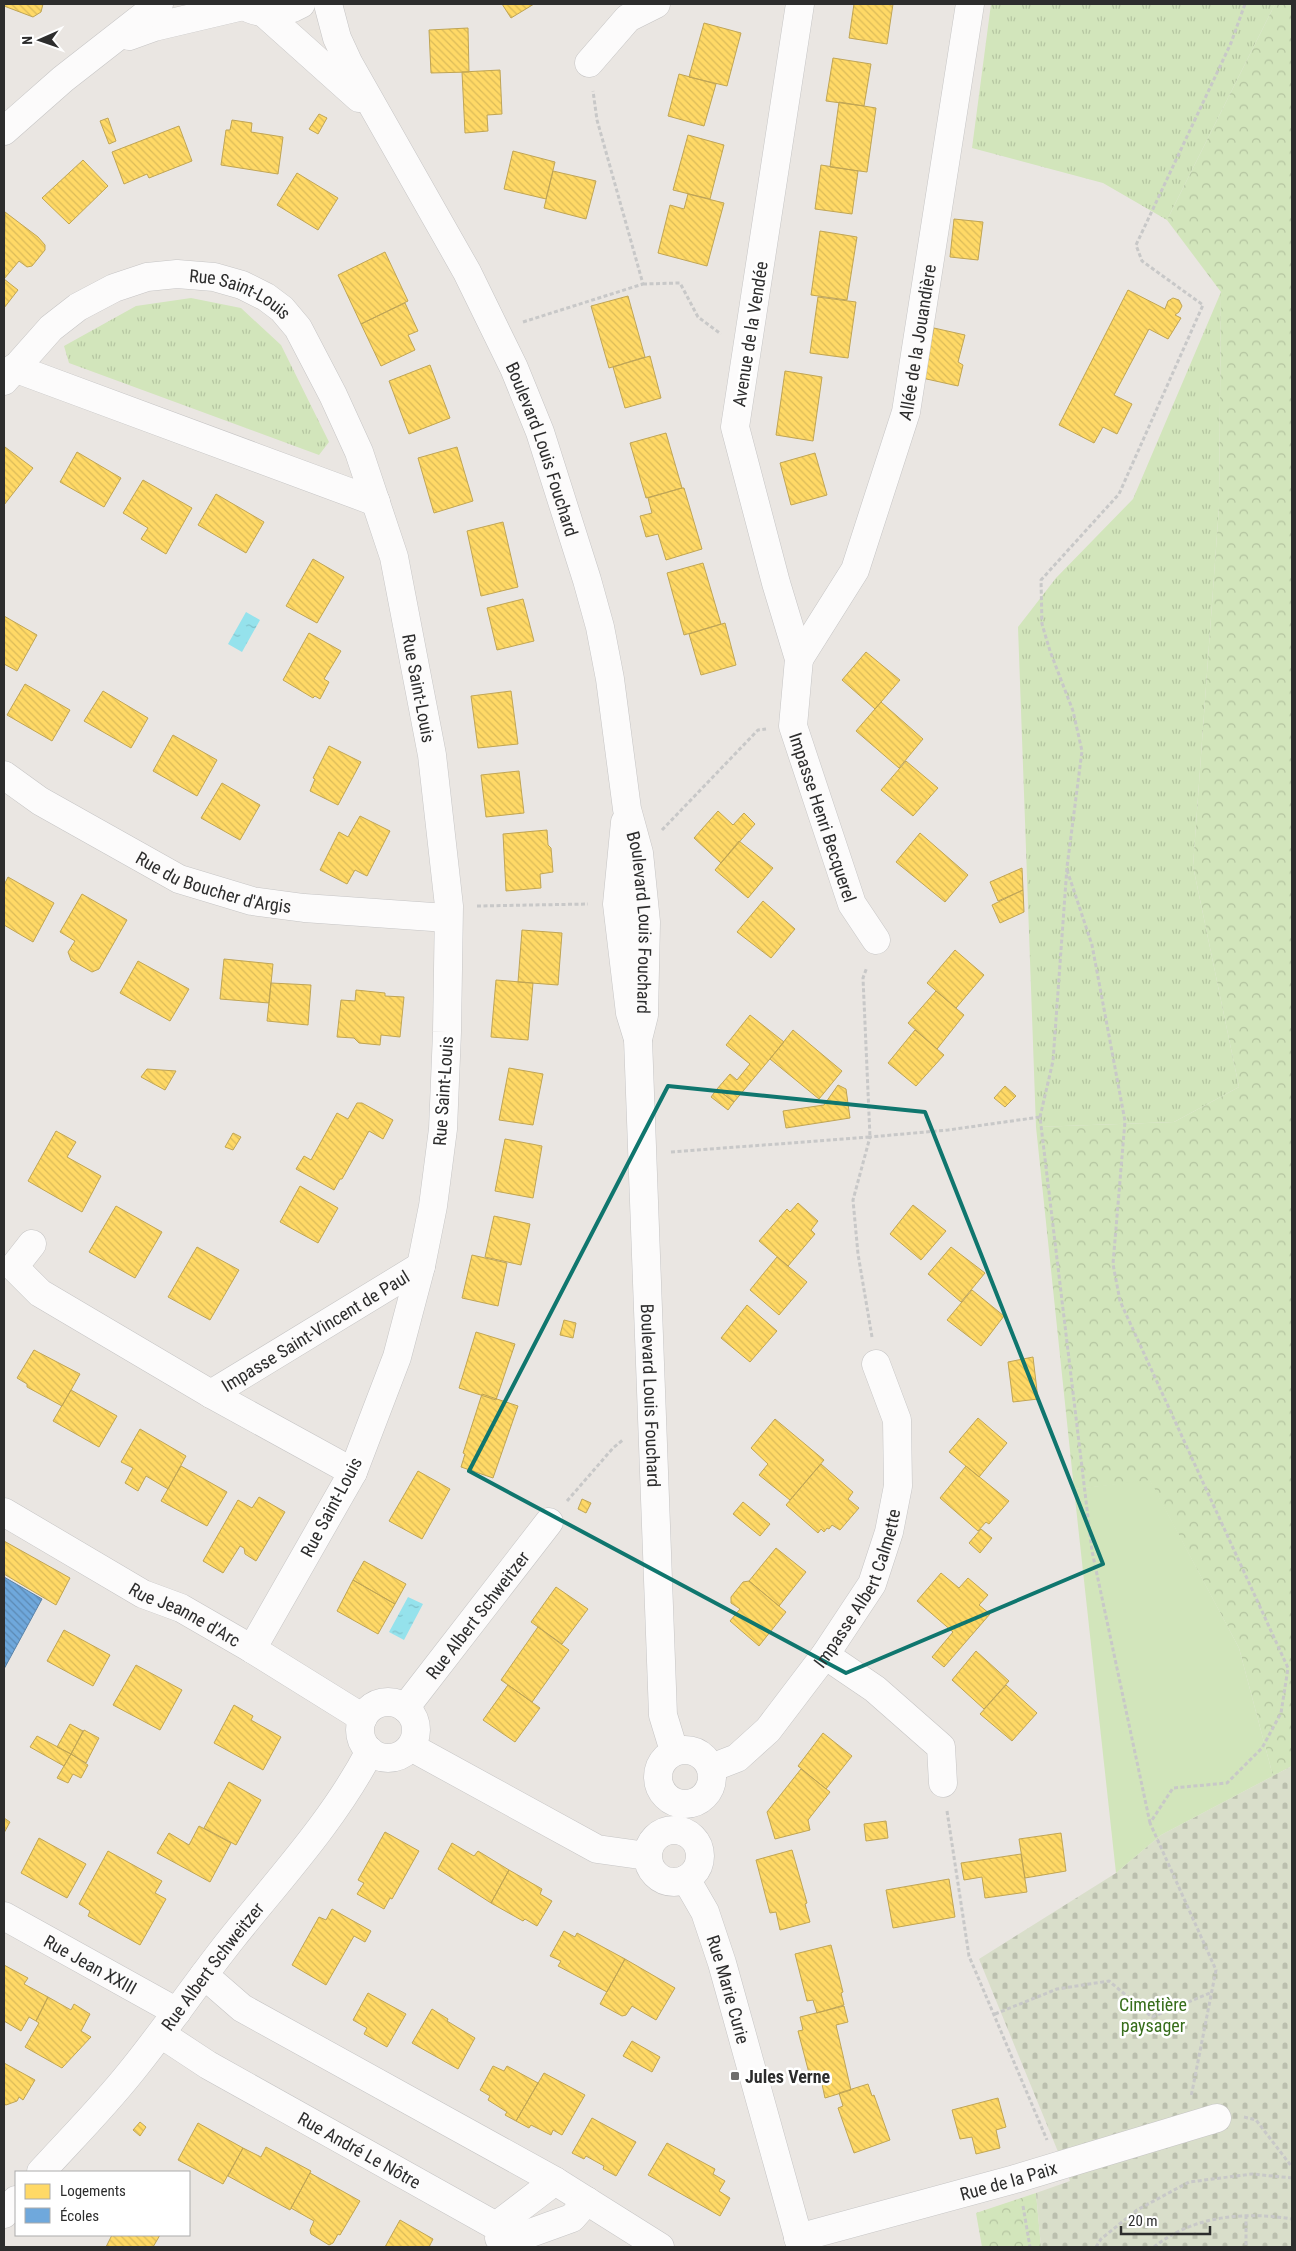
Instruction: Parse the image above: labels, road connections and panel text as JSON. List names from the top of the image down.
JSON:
{
  "streets": {
    "street": [
      "Rue Saint-Louis",
      "Avenue de la Vendée",
      "Allée de la Jouandière",
      "Boulevard Louis Fouchard",
      "Impasse Henri Becquerel",
      "Rue du Boucher d'Argis",
      "Impasse Saint-Vincent de Paul",
      "Impasse Albert Calmette",
      "Rue Jeanne d'Arc",
      "Rue Albert Schweitzer",
      "Rue Jean XXIII",
      "Rue Marie Curie",
      "Rue André Le Nôtre",
      "Rue de la Paix"
    ]
  },
  "crossings": [
    ["Rue Saint-Louis", "Rue du Boucher d'Argis"],
    ["Rue Saint-Louis", "Impasse Saint-Vincent de Paul"],
    ["Rue Saint-Louis", "Rue Jeanne d'Arc"],
    ["Avenue de la Vendée", "Allée de la Jouandière"],
    ["Avenue de la Vendée", "Impasse Henri Becquerel"],
    ["Allée de la Jouandière", "Impasse Henri Becquerel"],
    ["Boulevard Louis Fouchard", "Impasse Albert Calmette"],
    ["Rue Jeanne d'Arc", "Rue Albert Schweitzer"],
    ["Rue Albert Schweitzer", "Rue Jean XXIII"],
    ["Rue Albert Schweitzer", "Rue André Le Nôtre"],
    ["Rue Marie Curie", "Rue de la Paix"]
  ],
  "parks": ["Cimetière paysager"],
  "places": {
    "transit": ["Jules Verne"]
  },
  "legend": ["Logements", "Écoles"],
  "scale_bar": "20 m",
  "north": "left"
}
